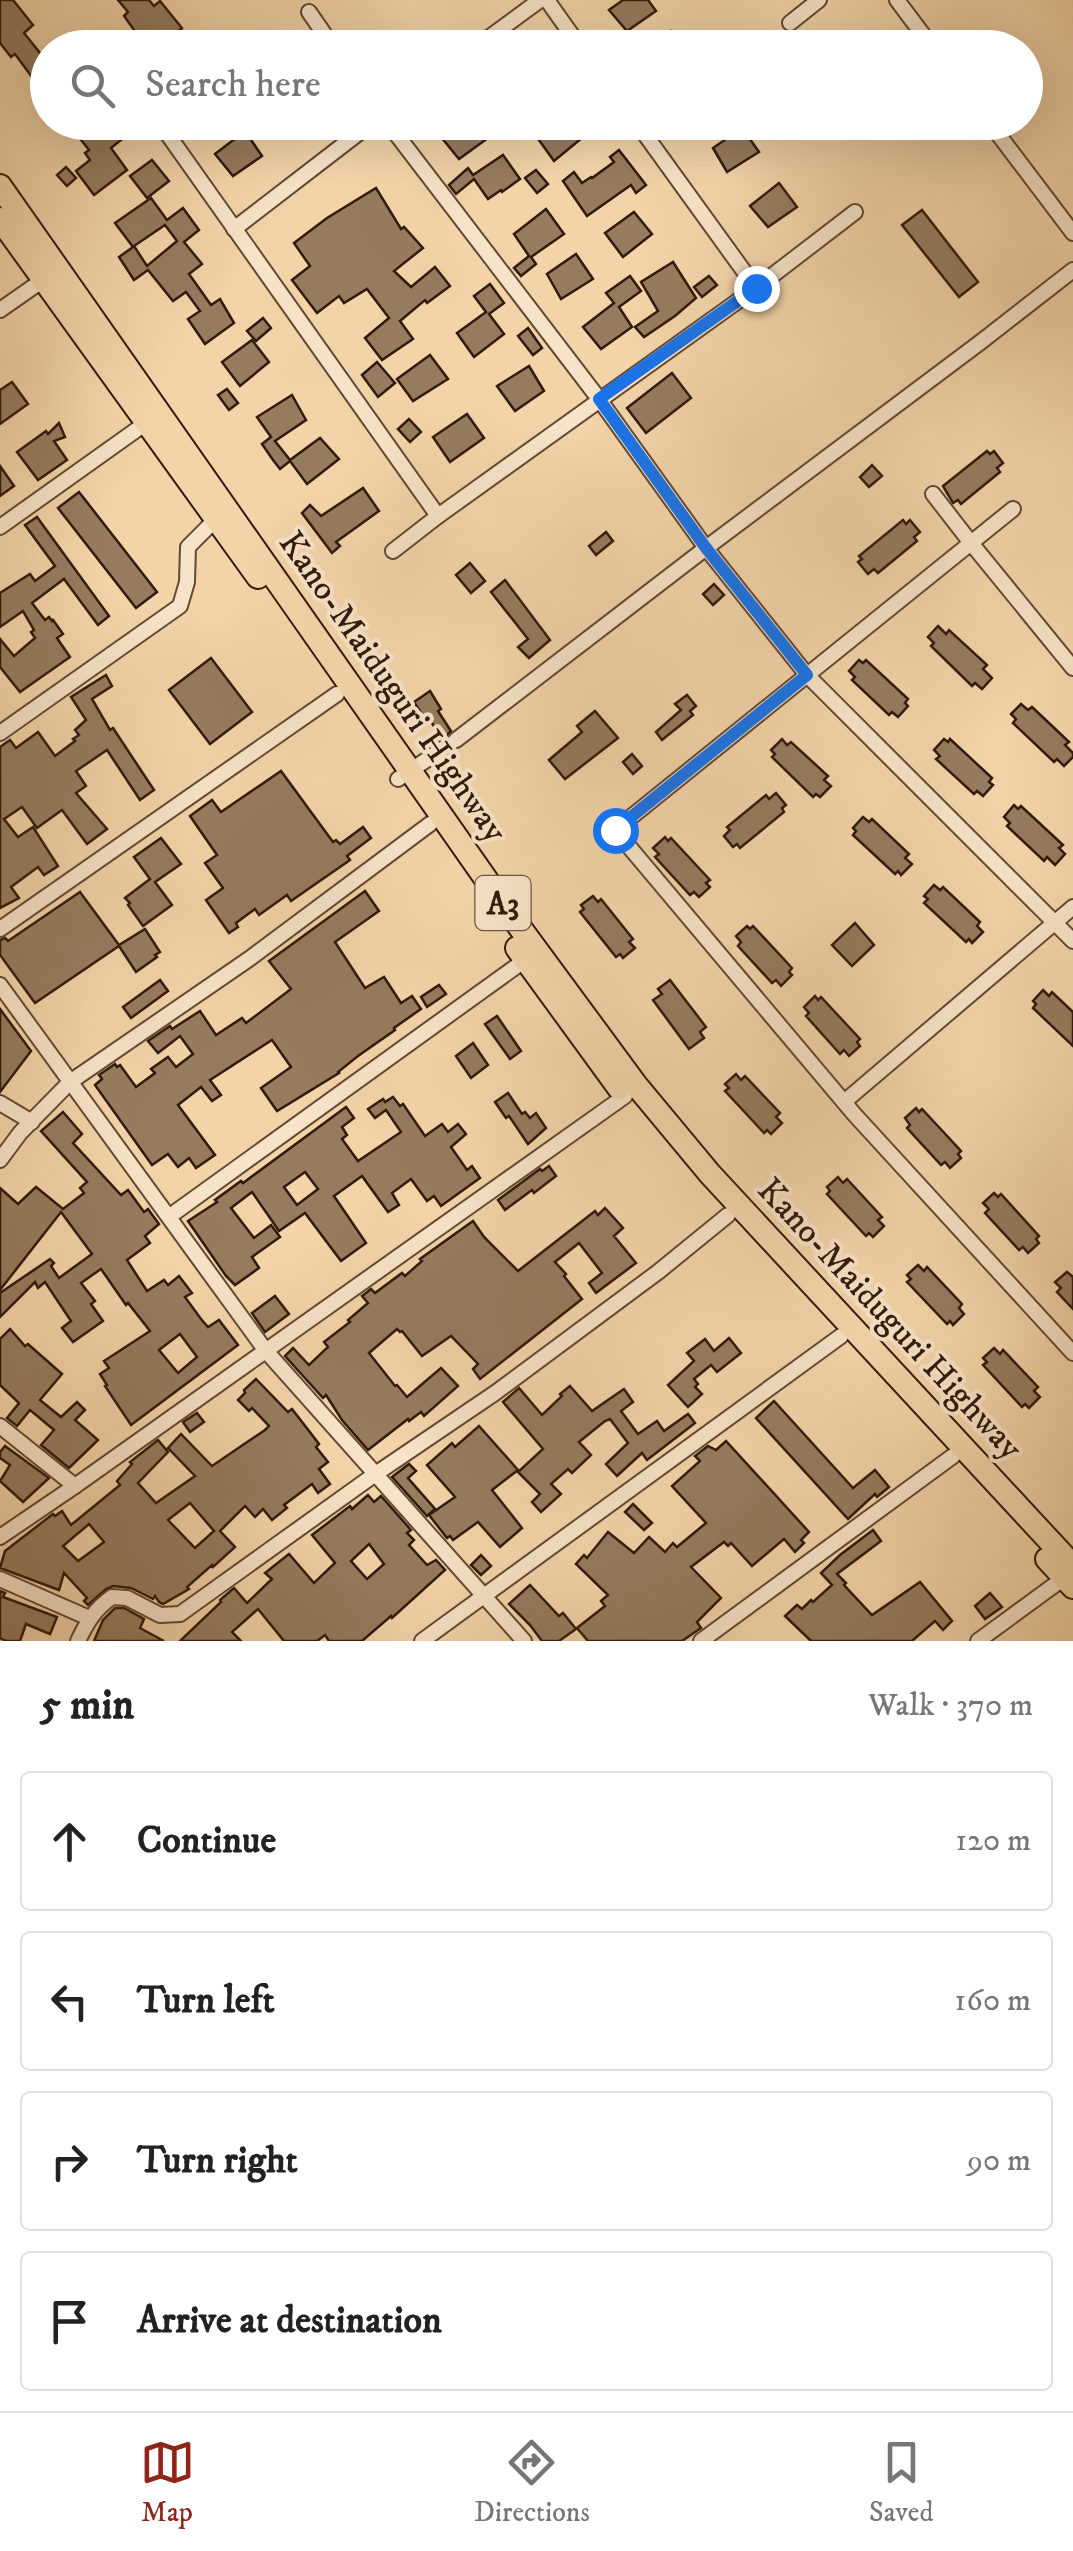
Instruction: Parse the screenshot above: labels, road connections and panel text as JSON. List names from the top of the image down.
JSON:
{
  "streets": {
    "highway": ["Kano-Maiduguri Highway", "A3"]
  },
  "page": {
    "search": "Search here",
    "heading": ["5 min", "Walk · 370 m"],
    "list": [
      ["Continue", "120 m"],
      ["Turn left", "160 m"],
      ["Turn right", "90 m"],
      "Arrive at destination"
    ],
    "nav": ["Map", "Directions", "Saved"]
  }
}
